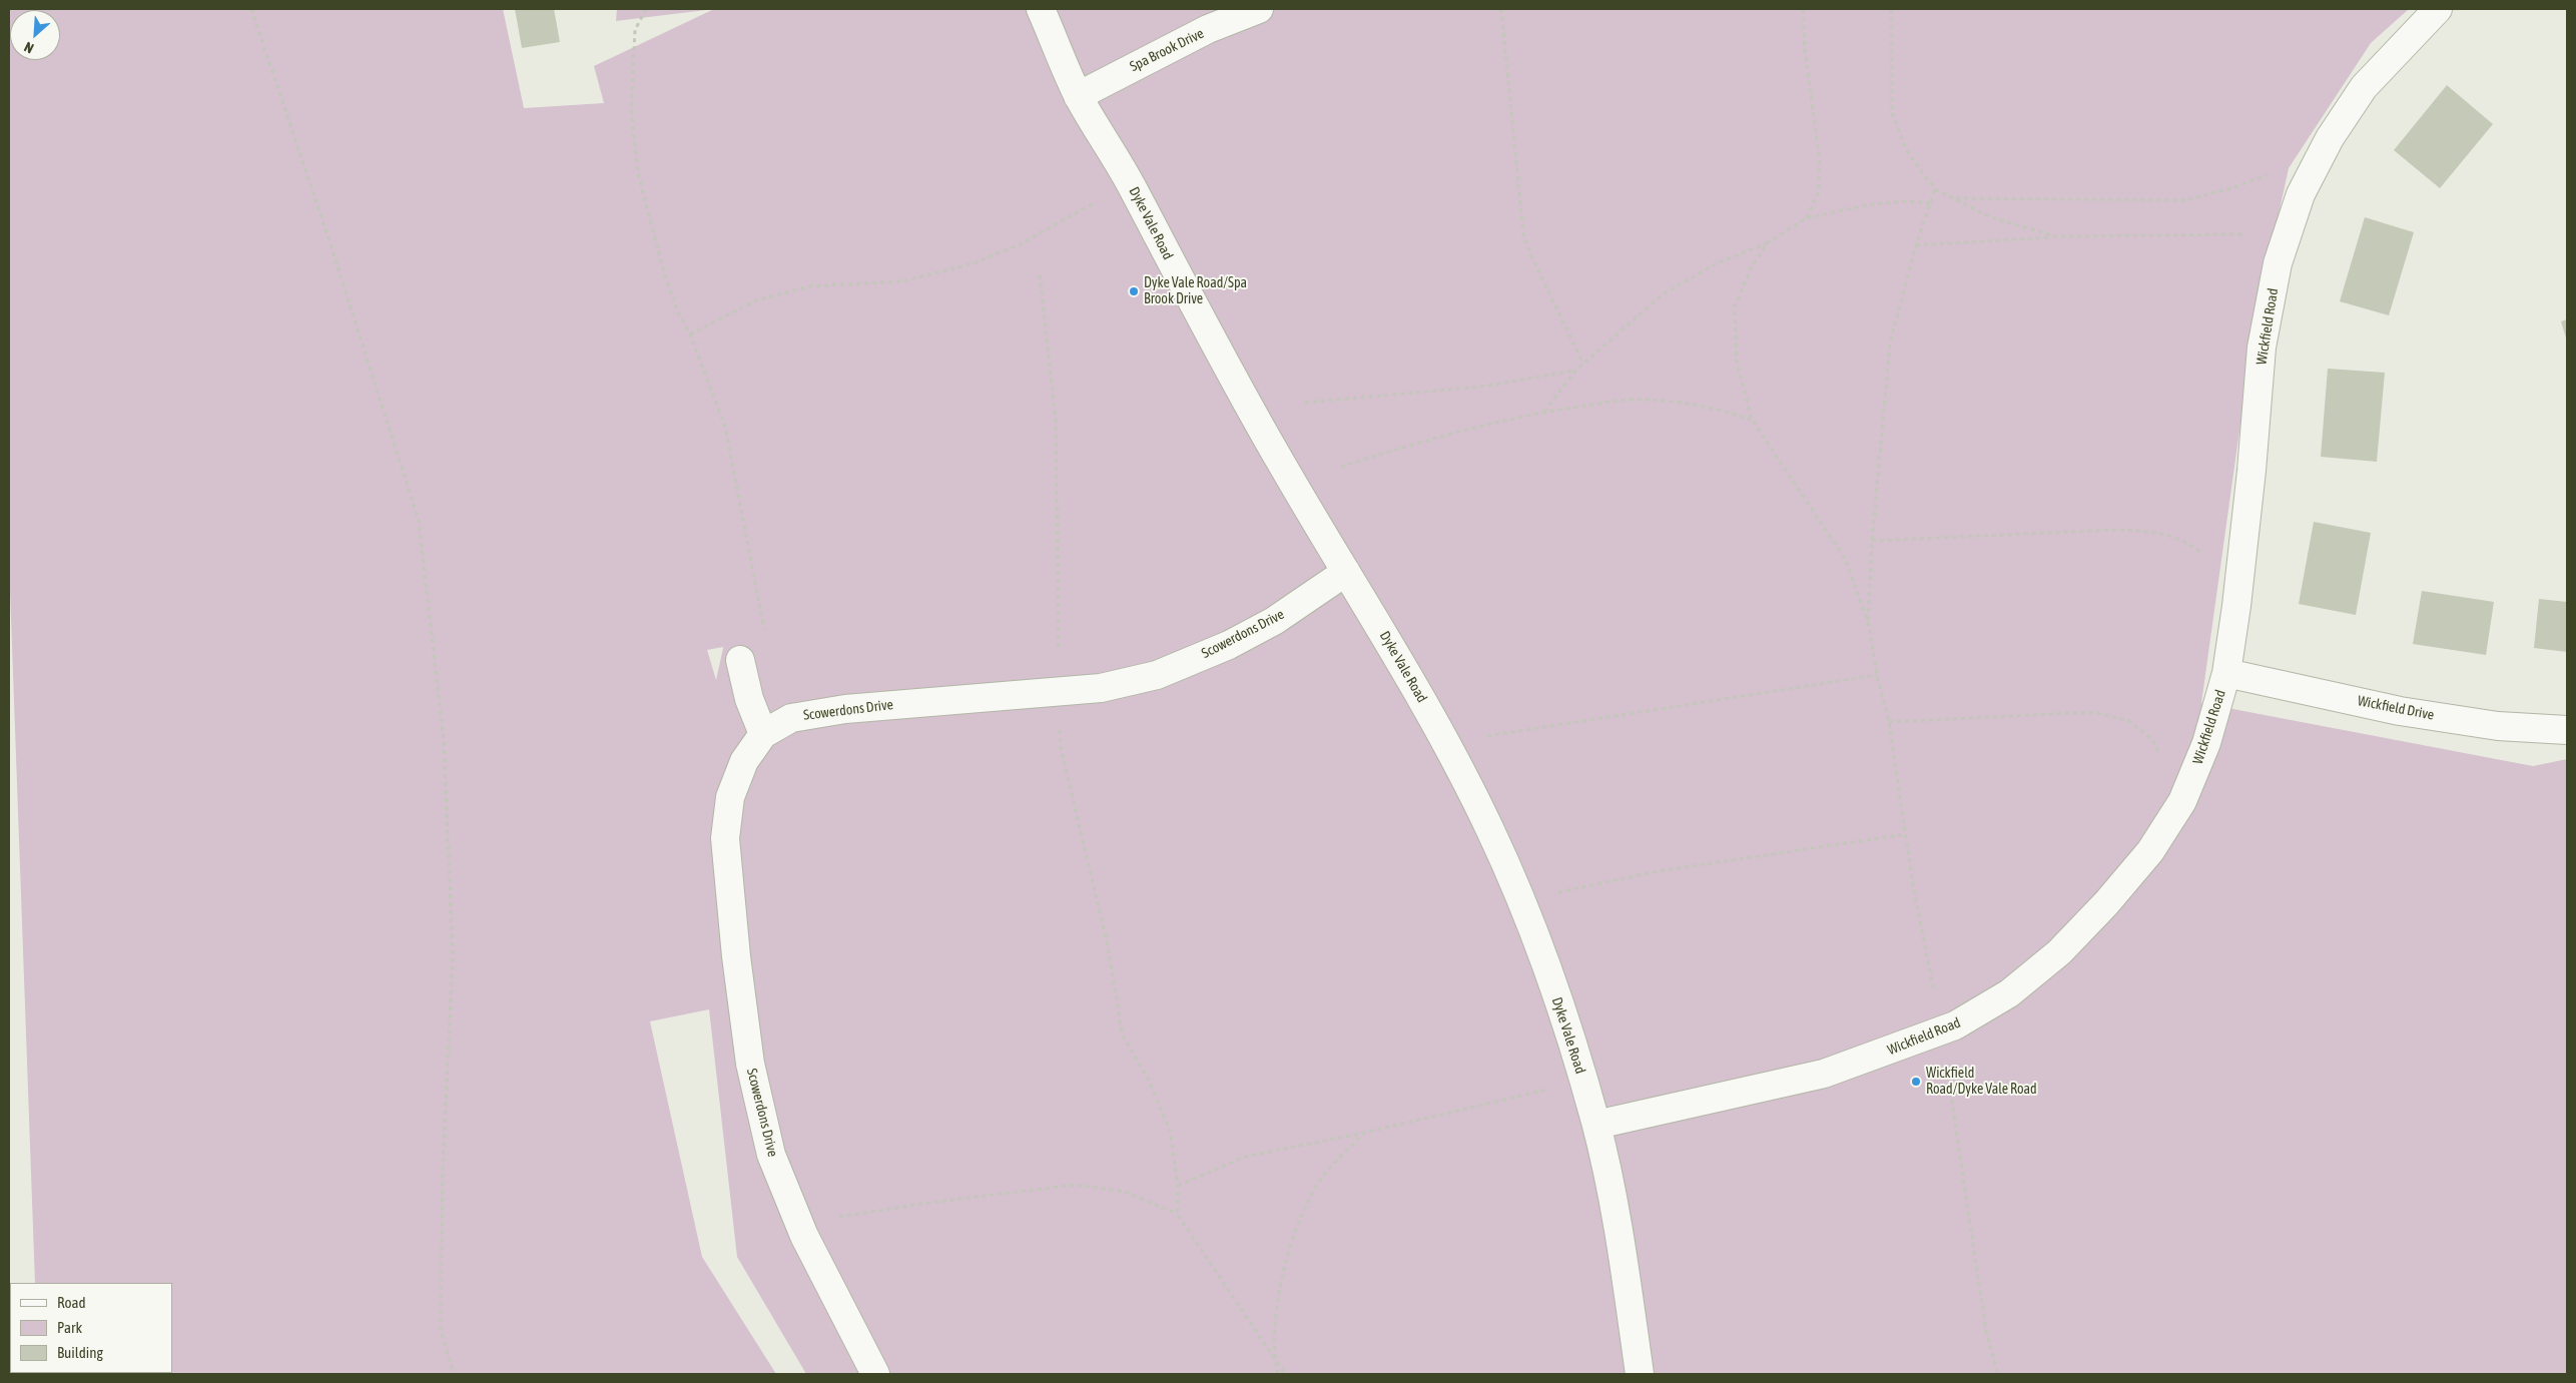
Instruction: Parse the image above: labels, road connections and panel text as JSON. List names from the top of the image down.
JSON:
{
  "streets": {
    "street": [
      "Spa Brook Drive",
      "Dyke Vale Road",
      "Wickfield Road",
      "Scowerdons Drive",
      "Wickfield Drive"
    ]
  },
  "crossings": [
    ["Spa Brook Drive", "Dyke Vale Road"],
    ["Dyke Vale Road", "Wickfield Road"],
    ["Dyke Vale Road", "Scowerdons Drive"],
    ["Wickfield Road", "Wickfield Drive"]
  ],
  "places": ["Dyke Vale Road/Spa Brook Drive", "Wickfield Road/Dyke Vale Road"],
  "legend": ["Road", "Park", "Building"],
  "north": "bottom left"
}
